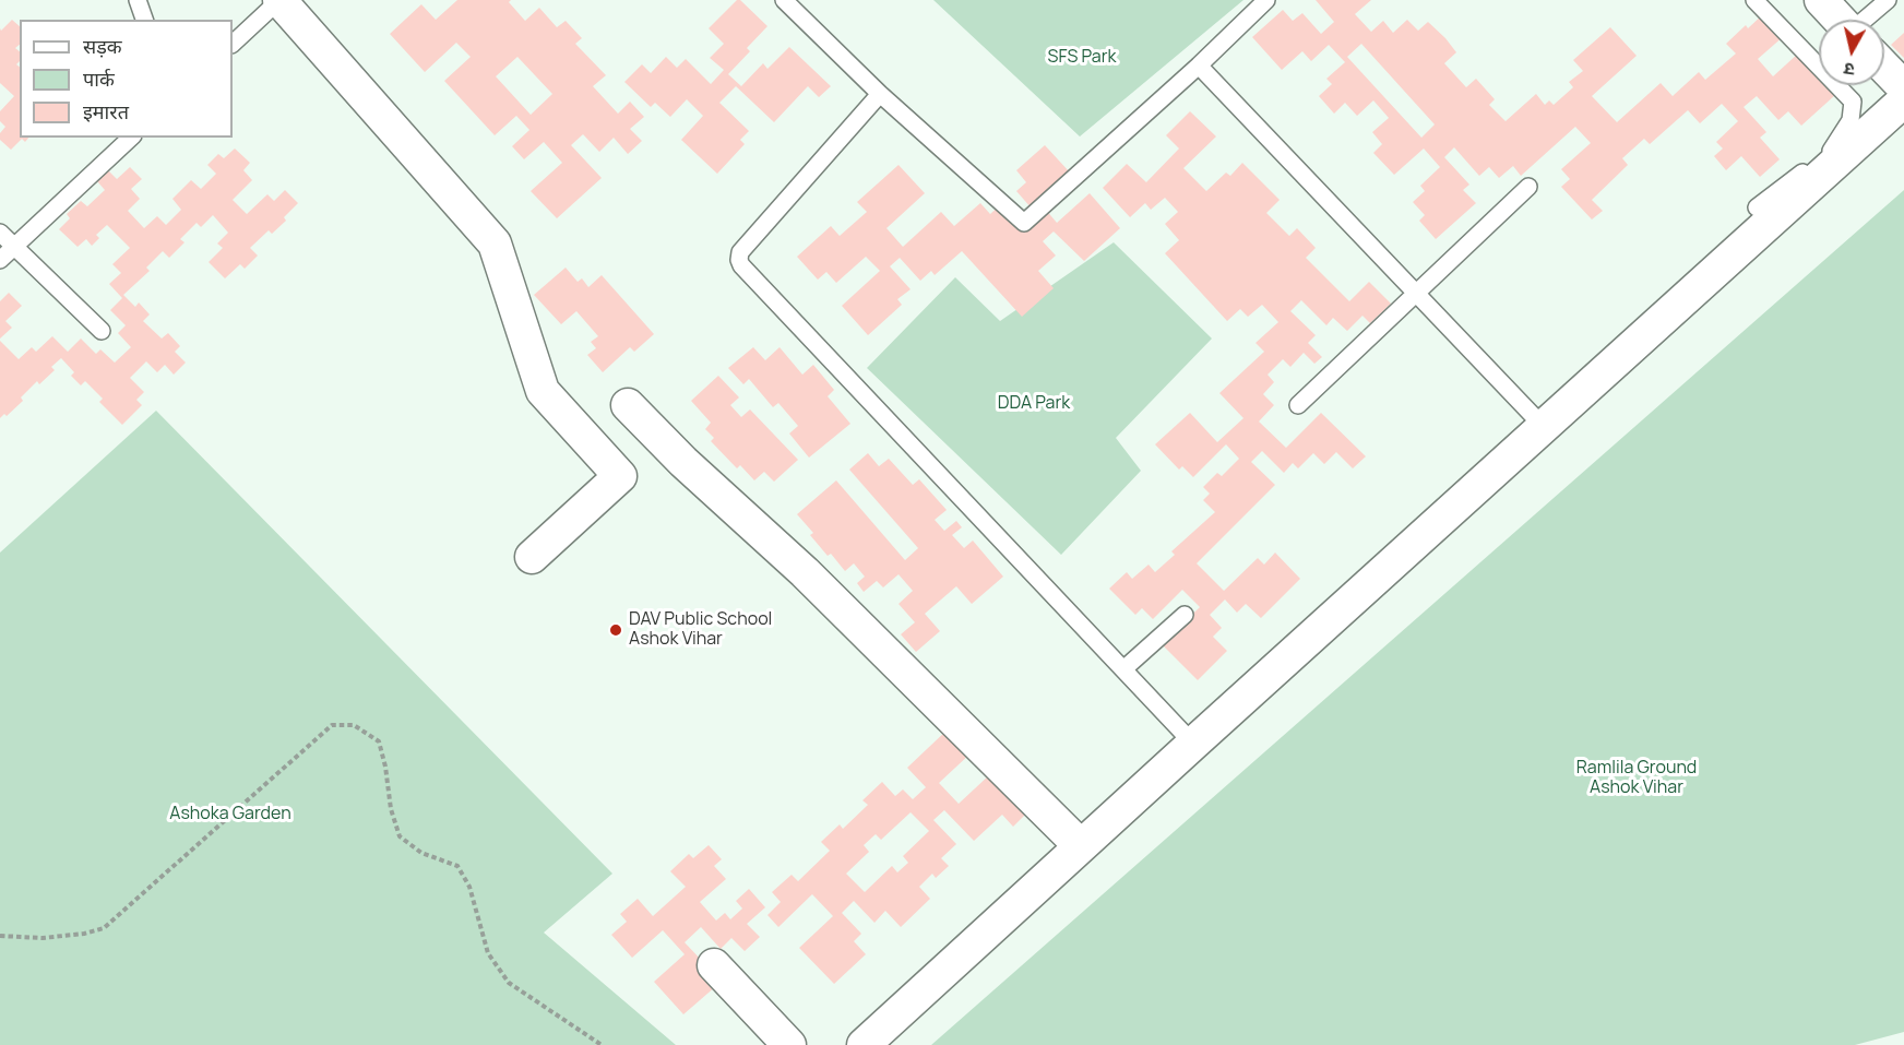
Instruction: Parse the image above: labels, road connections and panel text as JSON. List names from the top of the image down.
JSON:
{
  "parks": [
    "SFS Park",
    "DDA Park",
    "Ramlila Ground Ashok Vihar",
    "Ashoka Garden"
  ],
  "places": ["DAV Public School Ashok Vihar"],
  "legend": ["सड़क", "पार्क", "इमारत"],
  "north": "bottom"
}
